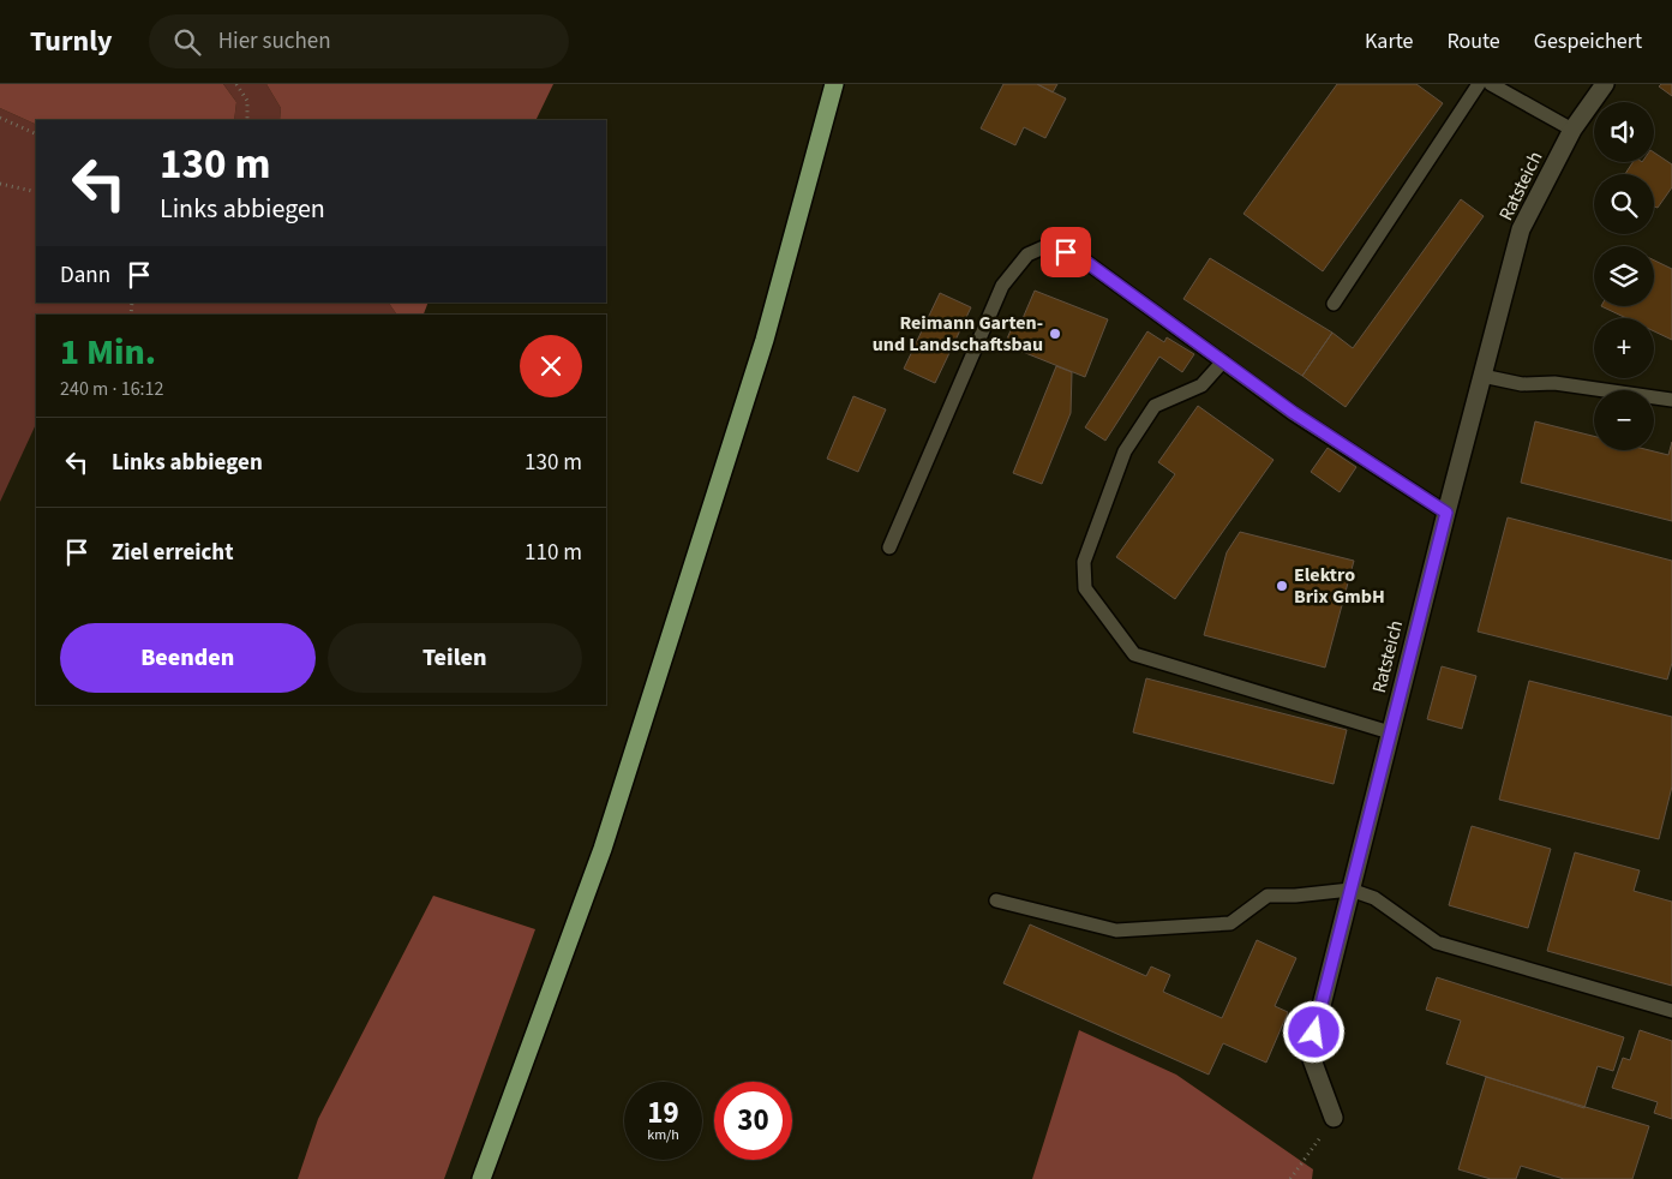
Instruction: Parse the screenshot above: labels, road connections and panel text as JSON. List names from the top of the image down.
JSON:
{
  "streets": {
    "street": ["Ratsteich"]
  },
  "places": ["Reimann Garten- und Landschaftsbau", "Elektro Brix GmbH"],
  "page": {
    "header": "Turnly",
    "search": "Hier suchen",
    "nav": ["Karte", "Route", "Gespeichert"],
    "map_buttons": ["+", "−"],
    "turn": ["130 m", "Links abbiegen"],
    "then": "Dann",
    "heading": ["1 Min.", "240 m · 16:12"],
    "list": [
      {
        "name": "Links abbiegen",
        "value": "130 m"
      },
      {
        "name": "Ziel erreicht",
        "value": "110 m"
      }
    ],
    "buttons": ["Beenden", "Teilen"],
    "speed": "19 km/h",
    "limit": "30"
  }
}
